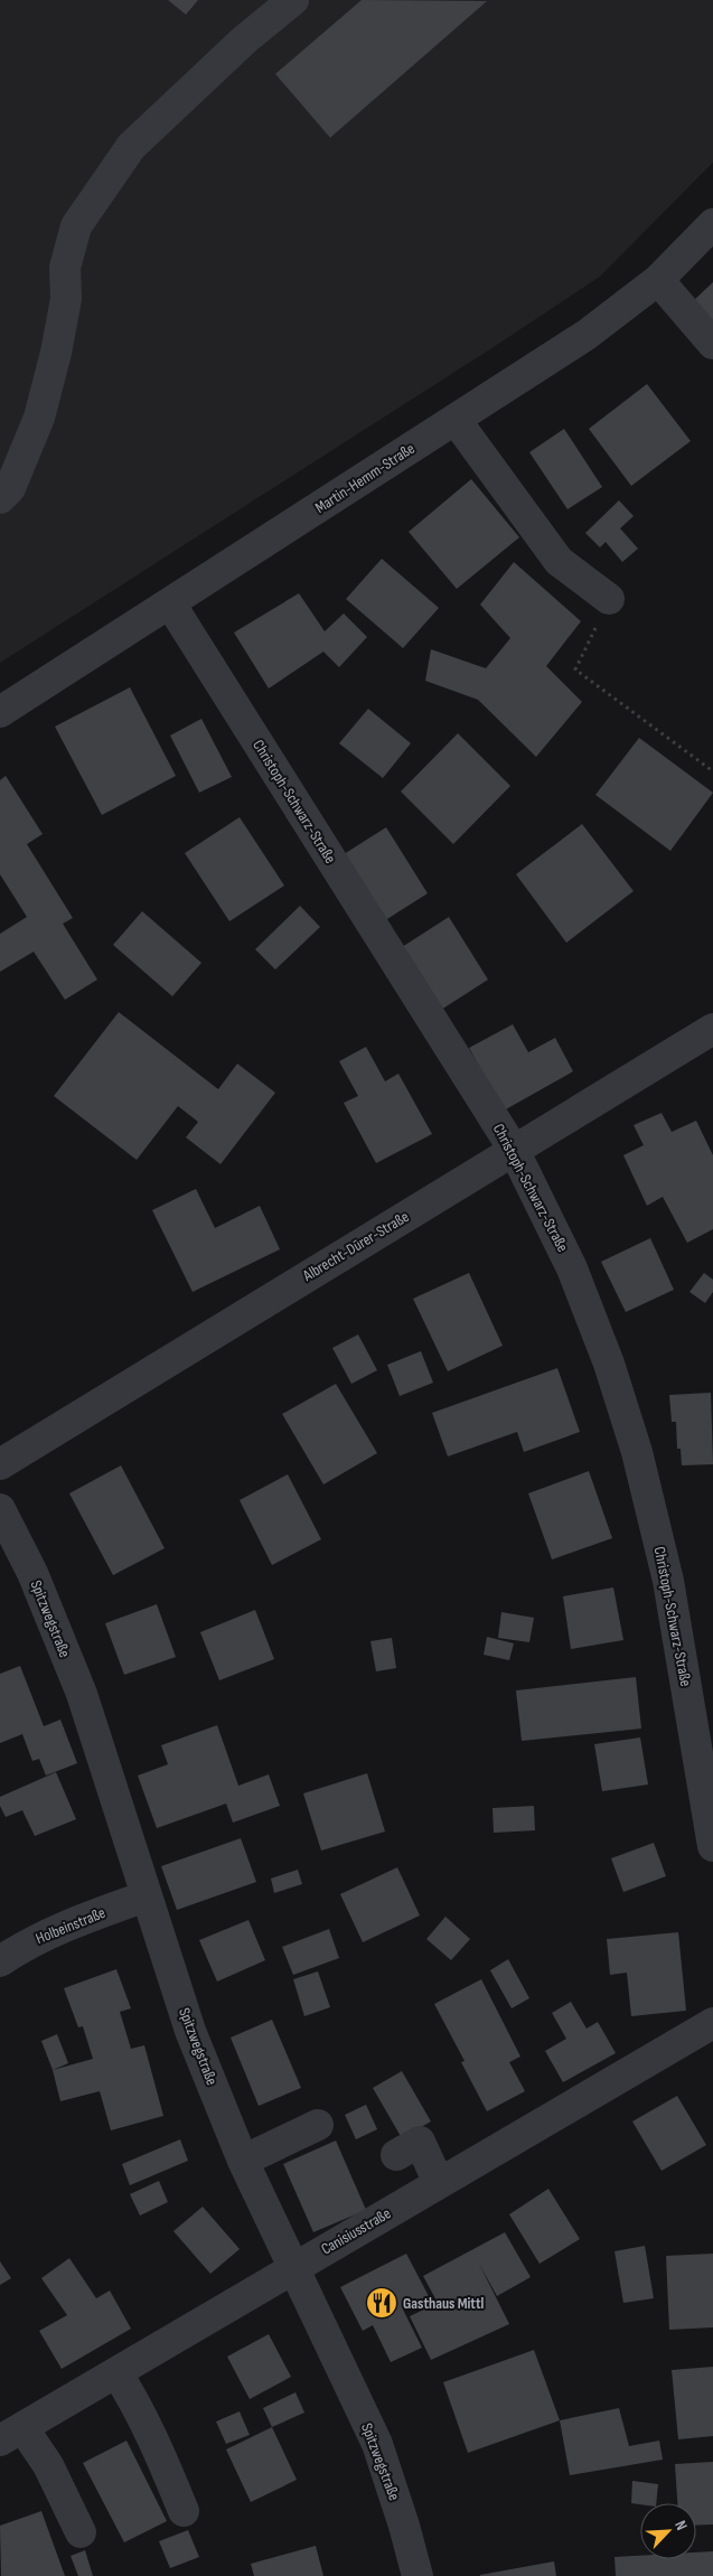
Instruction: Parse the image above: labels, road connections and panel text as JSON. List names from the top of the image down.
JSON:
{
  "streets": {
    "street": [
      "Martin-Hemm-Straße",
      "Christoph-Schwarz-Straße",
      "Albrecht-Dürer-Straße",
      "Spitzwegstraße",
      "Holbeinstraße",
      "Canisiusstraße"
    ]
  },
  "crossings": [
    ["Martin-Hemm-Straße", "Christoph-Schwarz-Straße"],
    ["Christoph-Schwarz-Straße", "Albrecht-Dürer-Straße"],
    ["Spitzwegstraße", "Holbeinstraße"],
    ["Spitzwegstraße", "Canisiusstraße"]
  ],
  "places": {
    "restaurant": ["Gasthaus Mittl"]
  },
  "north": "top right"
}
